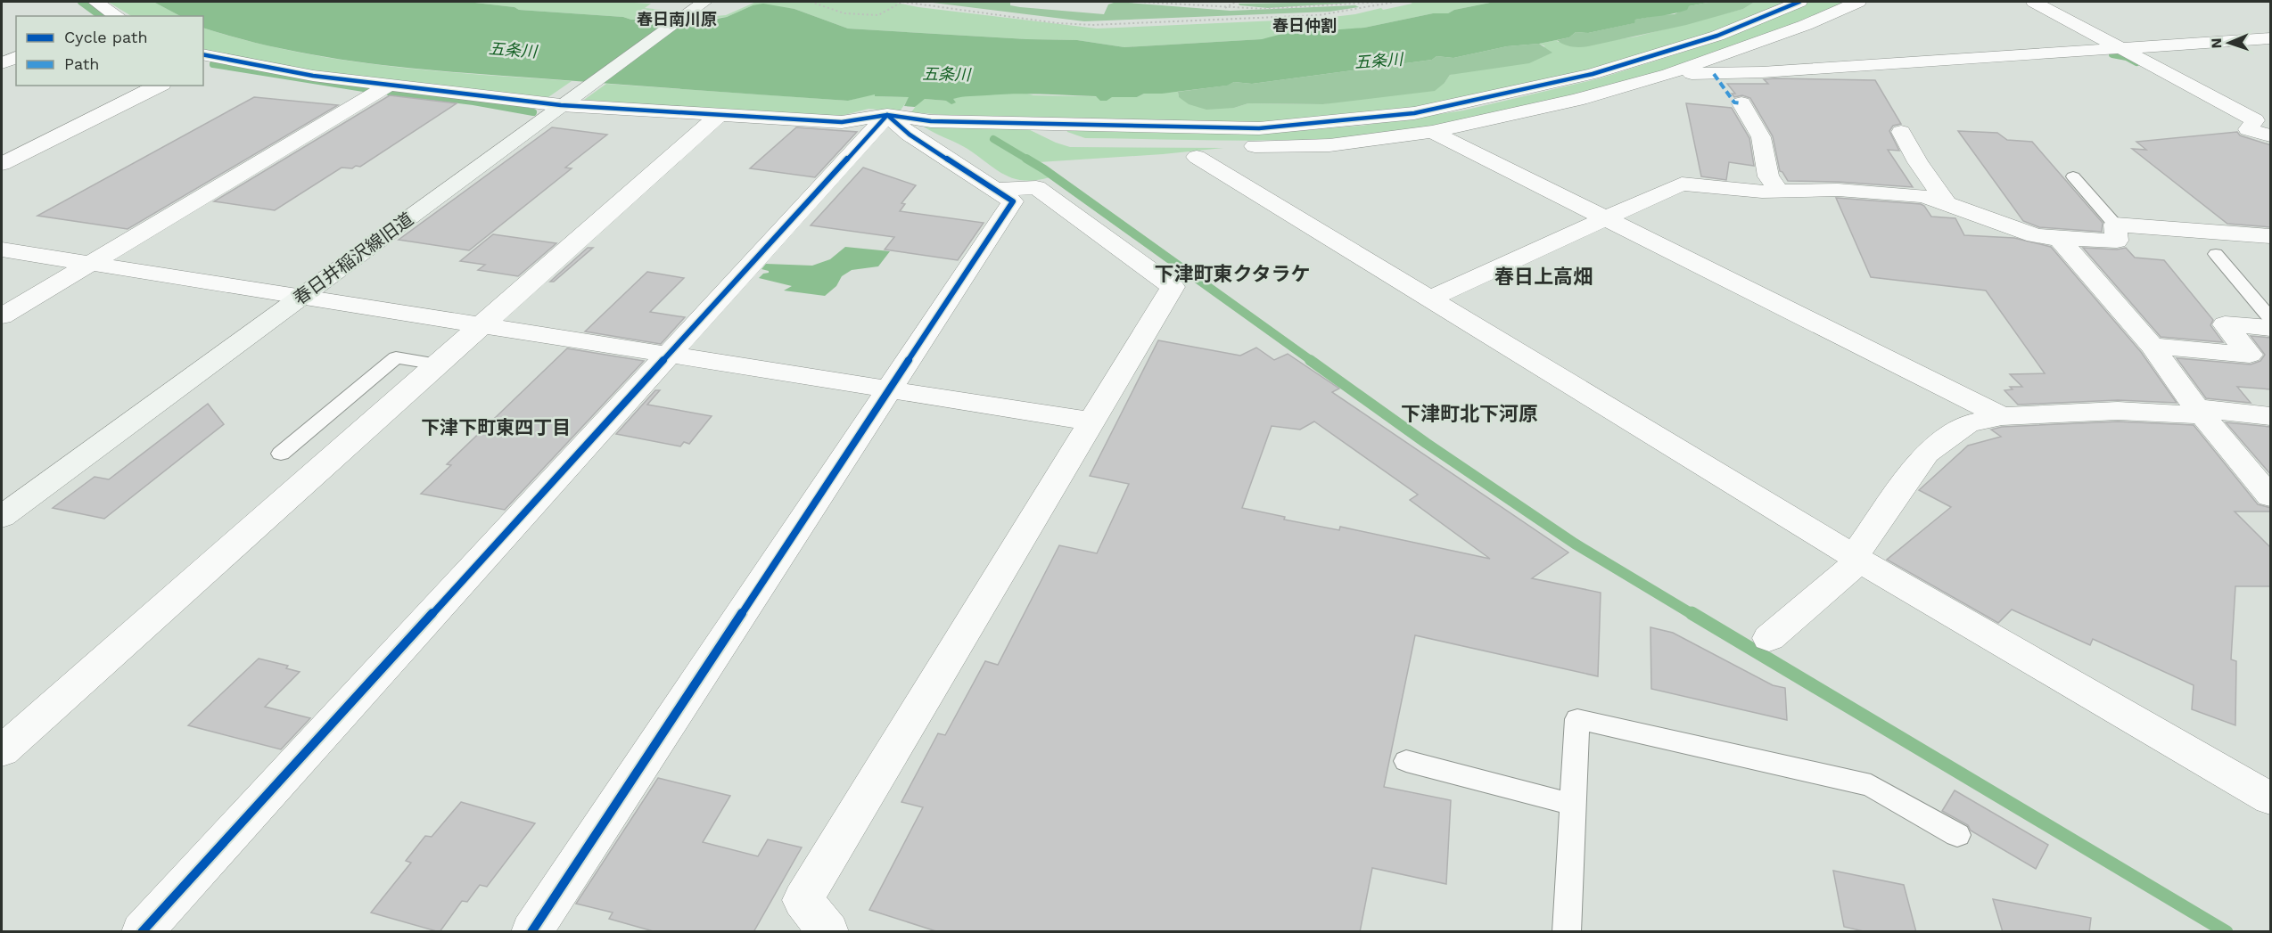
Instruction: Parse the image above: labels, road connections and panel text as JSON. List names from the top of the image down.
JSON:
{
  "streets": {
    "street": ["春日井稲沢線旧道"]
  },
  "districts": [
    "春日南川原",
    "春日仲割",
    "下津町東クタラケ",
    "春日上高畑",
    "下津町北下河原",
    "下津下町東四丁目"
  ],
  "water": ["五条川"],
  "legend": ["Cycle path", "Path"],
  "north": "left"
}
